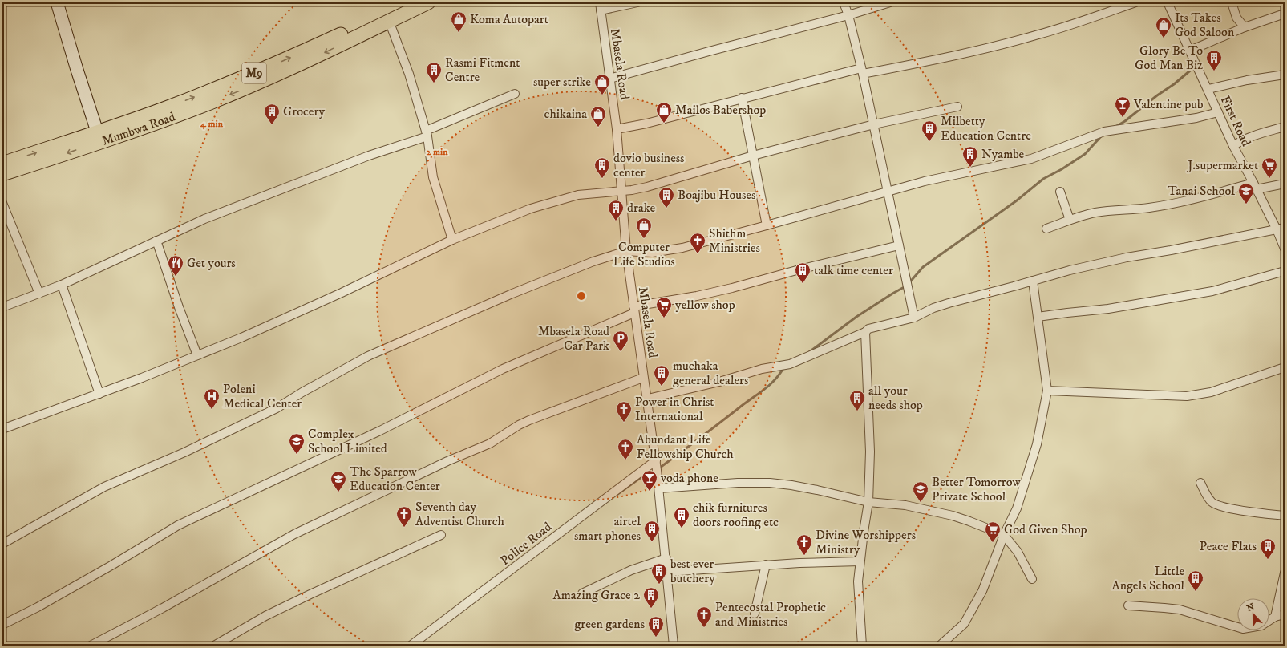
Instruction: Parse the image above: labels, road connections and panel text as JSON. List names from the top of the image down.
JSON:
{
  "streets": {
    "main road": ["M9", "Mumbwa Road"],
    "street": ["Mbasela Road", "First Road", "Police Road"]
  },
  "crossings": [
    ["Mbasela Road", "Police Road"]
  ],
  "places": {
    "shop": [
      "Koma Autopart",
      "Its Takes God Saloon",
      "super strike",
      "Mailos Babershop",
      "chikaina",
      "Computer Life Studios"
    ],
    "building": [
      "Glory Be To God Man Biz",
      "Rasmi Fitment Centre",
      "Grocery",
      "Milbetty Education Centre",
      "Nyambe",
      "dovio business center",
      "Boajibu Houses",
      "drake",
      "talk time center",
      "muchaka general dealers",
      "all your needs shop",
      "chik furnitures doors roofing etc",
      "airtel smart phones",
      "Peace Flats",
      "best ever butchery",
      "Little Angels School",
      "Amazing Grace 2",
      "green gardens"
    ],
    "bar": ["Valentine pub", "voda phone"],
    "supermarket": ["J.supermarket", "yellow shop", "God Given Shop"],
    "school or university": [
      "Tanai School",
      "Complex School Limited",
      "The Sparrow Education Center",
      "Better Tomorrow Private School"
    ],
    "church": [
      "Shithm Ministries",
      "Power in Christ International",
      "Abundant Life Fellowship Church",
      "Seventh day Adventist Church",
      "Divine Worshippers Ministry",
      "Pentecostal Prophetic and Ministries"
    ],
    "restaurant": ["Get yours"],
    "parking": ["Mbasela Road Car Park"],
    "hospital": ["Poleni Medical Center"]
  },
  "north": "top",
  "rings": ["4 min", "2 min"]
}
